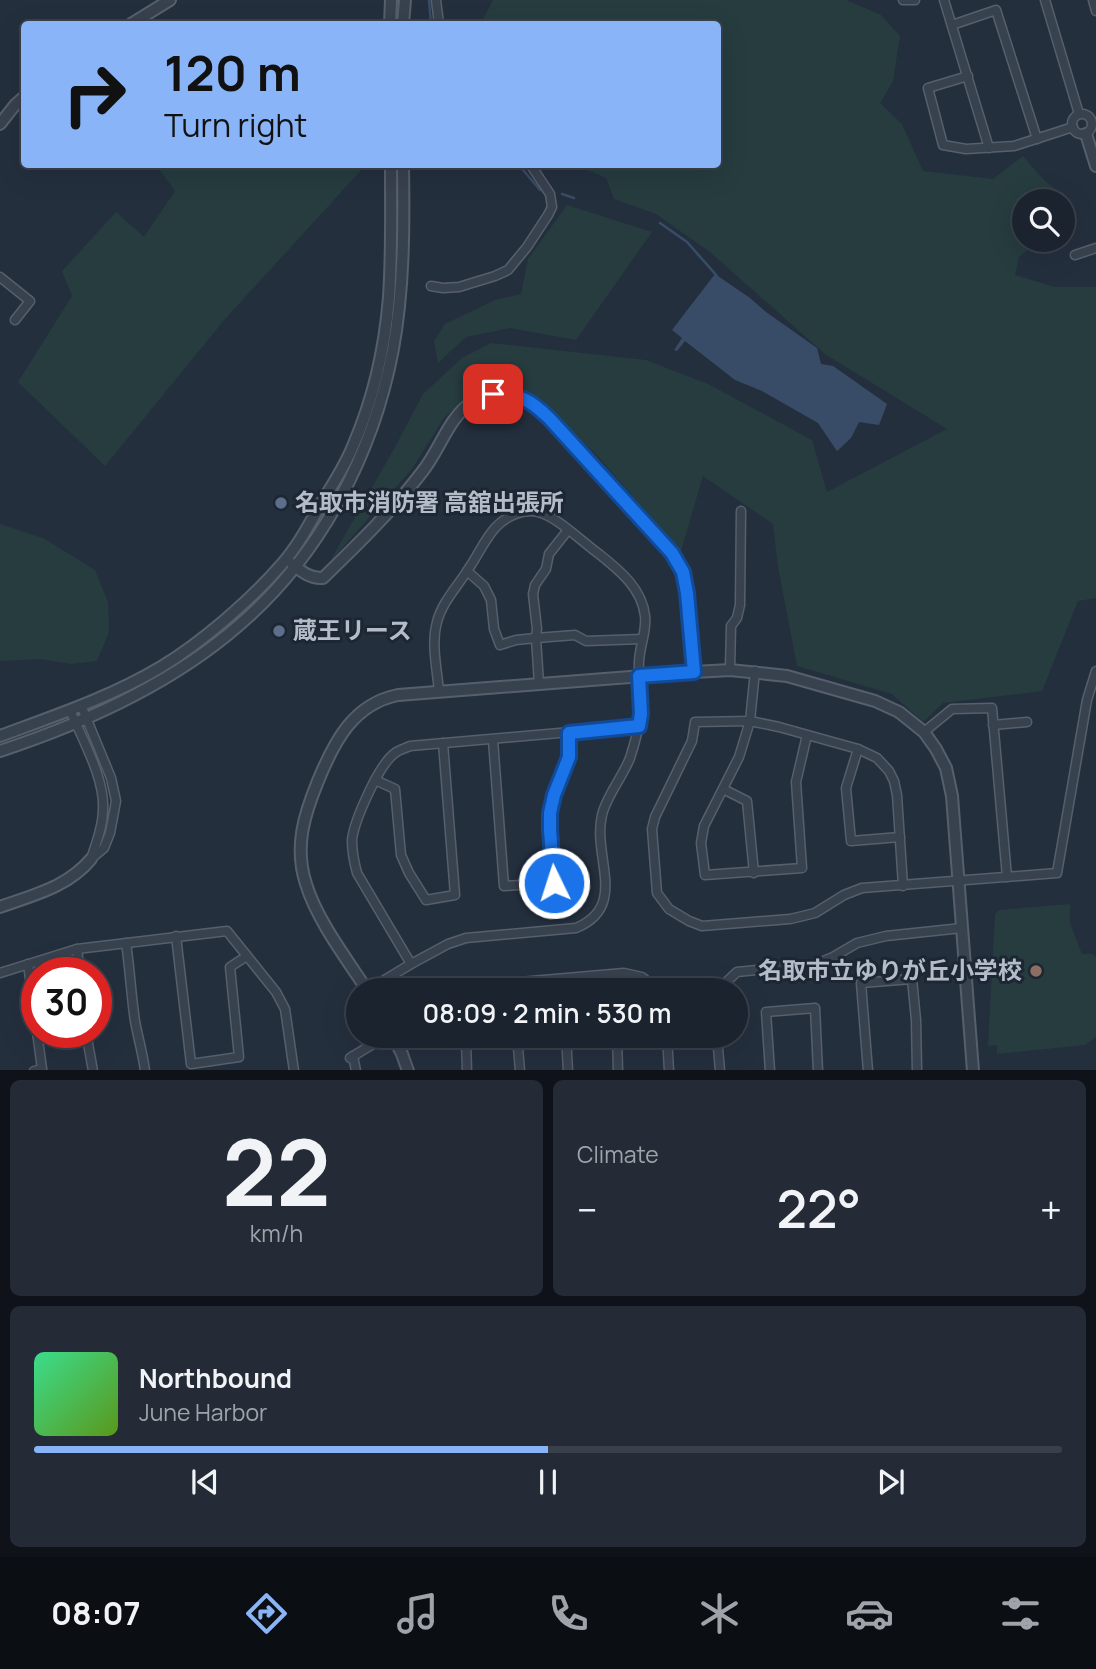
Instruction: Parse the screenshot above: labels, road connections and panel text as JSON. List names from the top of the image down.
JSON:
{
  "places": ["名取市消防署 高舘出張所", "蔵王リース", "名取市立ゆりが丘小学校"],
  "page": {
    "turn": ["120 m", "Turn right"],
    "limit": "30",
    "trip": "08:09 · 2 min · 530 m",
    "tile": [
      ["22", "km/h"],
      "Climate"
    ],
    "heat": ["−", "22°", "+"],
    "song": ["Northbound", "June Harbor"],
    "tabs": "08:07"
  }
}
